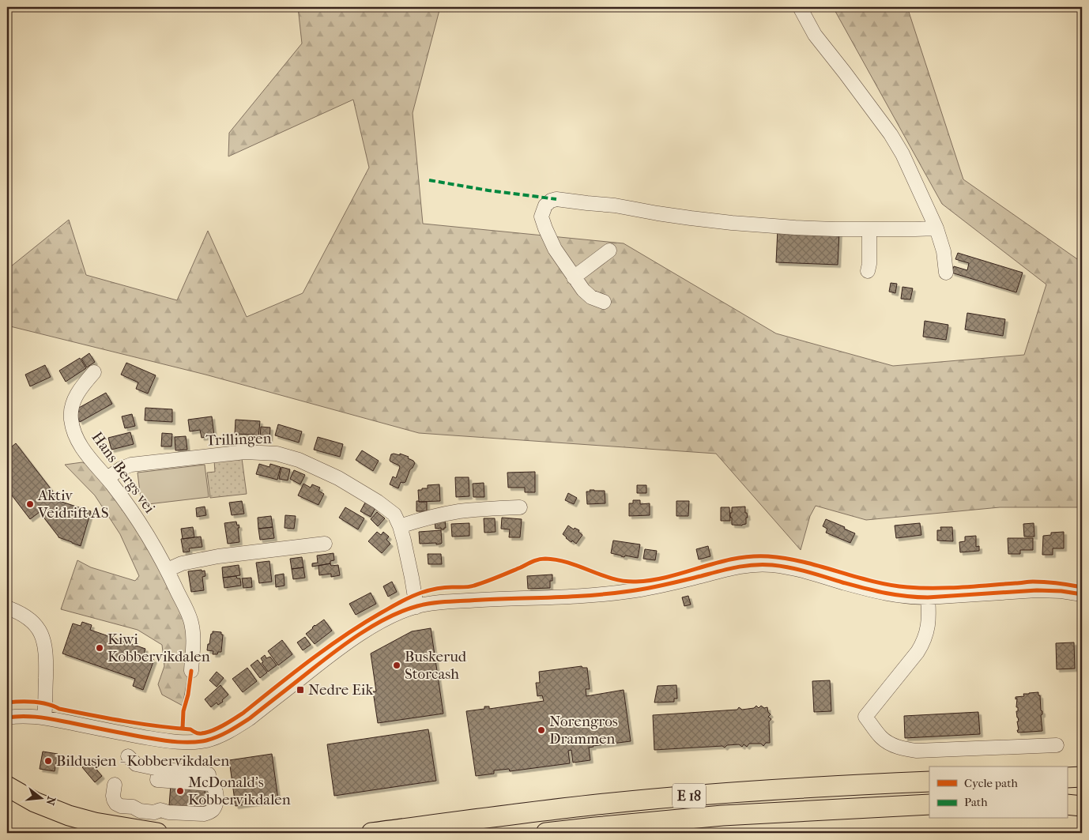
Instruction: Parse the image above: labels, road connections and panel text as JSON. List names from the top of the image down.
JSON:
{
  "streets": {
    "highway": ["E 18"],
    "street": ["Trillingen", "Hans Bergs vei"]
  },
  "crossings": [
    ["Trillingen", "Hans Bergs vei"]
  ],
  "places": {
    "other": [
      "Aktiv Veidrift AS",
      "Kiwi Kobbervikdalen",
      "Buskerud Storcash",
      "Norengros Drammen",
      "Bildusjen - Kobbervikdalen",
      "McDonald's Kobbervikdalen"
    ],
    "transit": ["Nedre Eik"]
  },
  "legend": ["Cycle path", "Path"],
  "north": "right"
}
